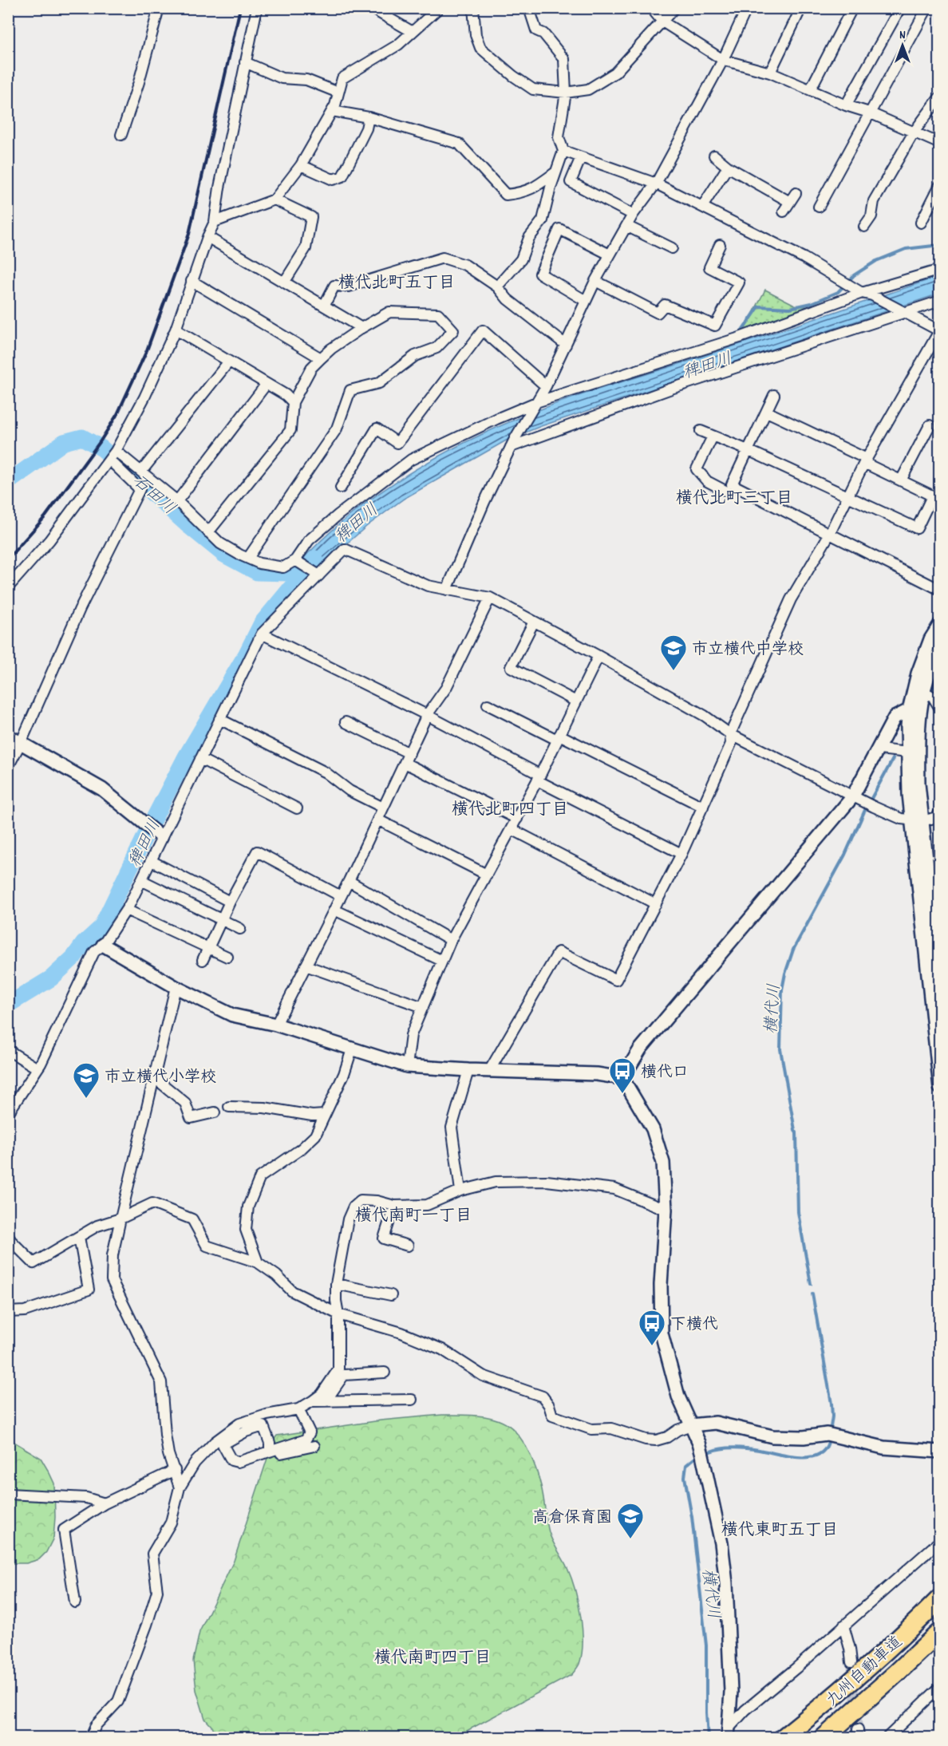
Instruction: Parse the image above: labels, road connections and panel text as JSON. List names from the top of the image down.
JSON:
{
  "streets": {
    "highway": ["九州自動車道"]
  },
  "districts": [
    "横代北町五丁目",
    "横代北町三丁目",
    "横代北町四丁目",
    "横代南町一丁目",
    "横代東町五丁目",
    "横代南町四丁目"
  ],
  "water": ["稗田川", "石田川", "横代川"],
  "places": {
    "school or university": ["市立横代中学校", "市立横代小学校", "高倉保育園"],
    "bus stop": ["横代口", "下横代"]
  },
  "north": "top"
}
